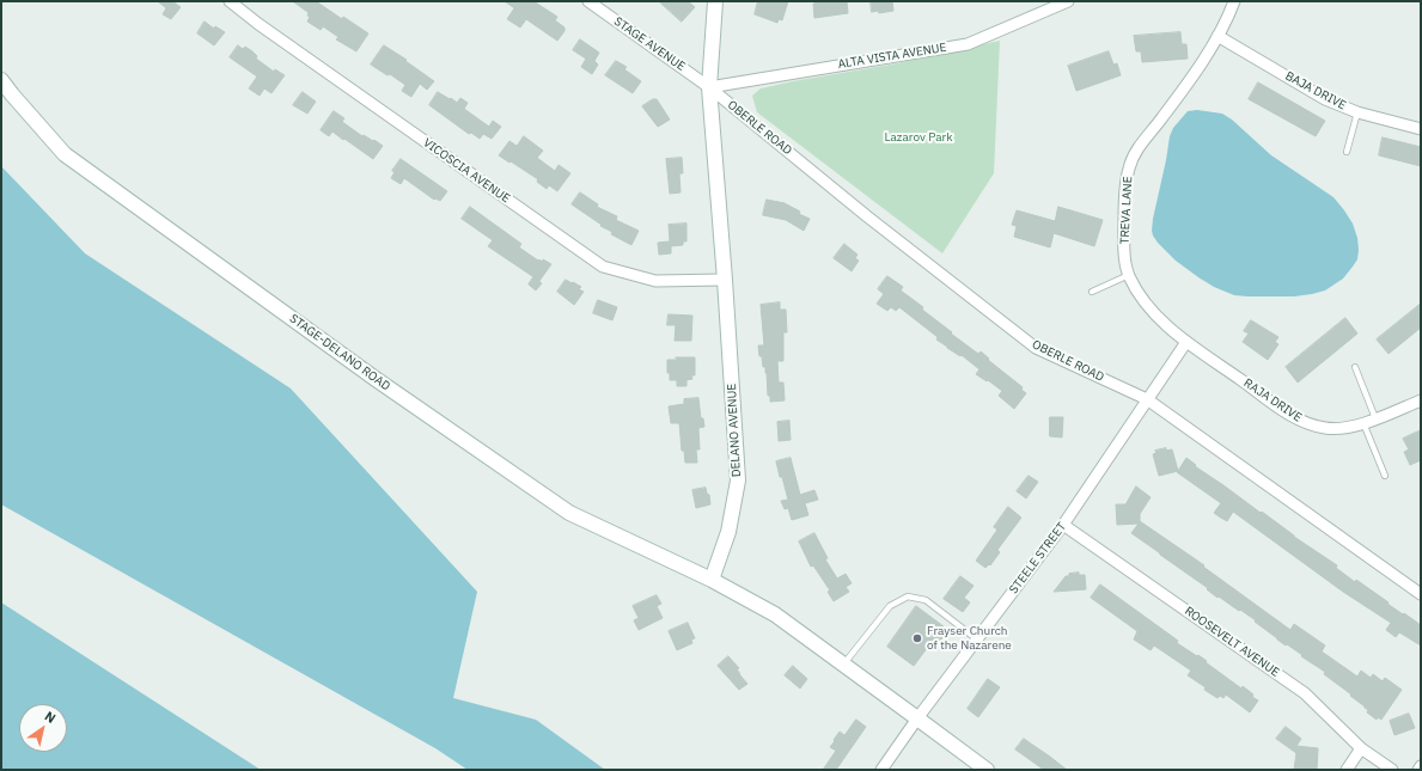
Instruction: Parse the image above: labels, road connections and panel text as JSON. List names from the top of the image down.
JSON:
{
  "streets": {
    "main road": ["STAGE-DELANO ROAD", "DELANO AVENUE"],
    "street": [
      "STAGE AVENUE",
      "ALTA VISTA AVENUE",
      "BAJA DRIVE",
      "OBERLE ROAD",
      "VICOSCIA AVENUE",
      "TREVA LANE",
      "RAJA DRIVE",
      "STEELE STREET",
      "ROOSEVELT AVENUE"
    ]
  },
  "crossings": [
    ["STAGE AVENUE", "ALTA VISTA AVENUE"],
    ["STAGE AVENUE", "OBERLE ROAD"],
    ["STAGE AVENUE", "DELANO AVENUE"],
    ["ALTA VISTA AVENUE", "OBERLE ROAD"],
    ["ALTA VISTA AVENUE", "DELANO AVENUE"],
    ["BAJA DRIVE", "TREVA LANE"],
    ["OBERLE ROAD", "DELANO AVENUE"],
    ["OBERLE ROAD", "STEELE STREET"],
    ["VICOSCIA AVENUE", "DELANO AVENUE"],
    ["TREVA LANE", "RAJA DRIVE"],
    ["TREVA LANE", "STEELE STREET"],
    ["STAGE-DELANO ROAD", "DELANO AVENUE"],
    ["RAJA DRIVE", "STEELE STREET"],
    ["STEELE STREET", "ROOSEVELT AVENUE"]
  ],
  "parks": ["Lazarov Park"],
  "places": ["Frayser Church of the Nazarene"],
  "north": "top right"
}
